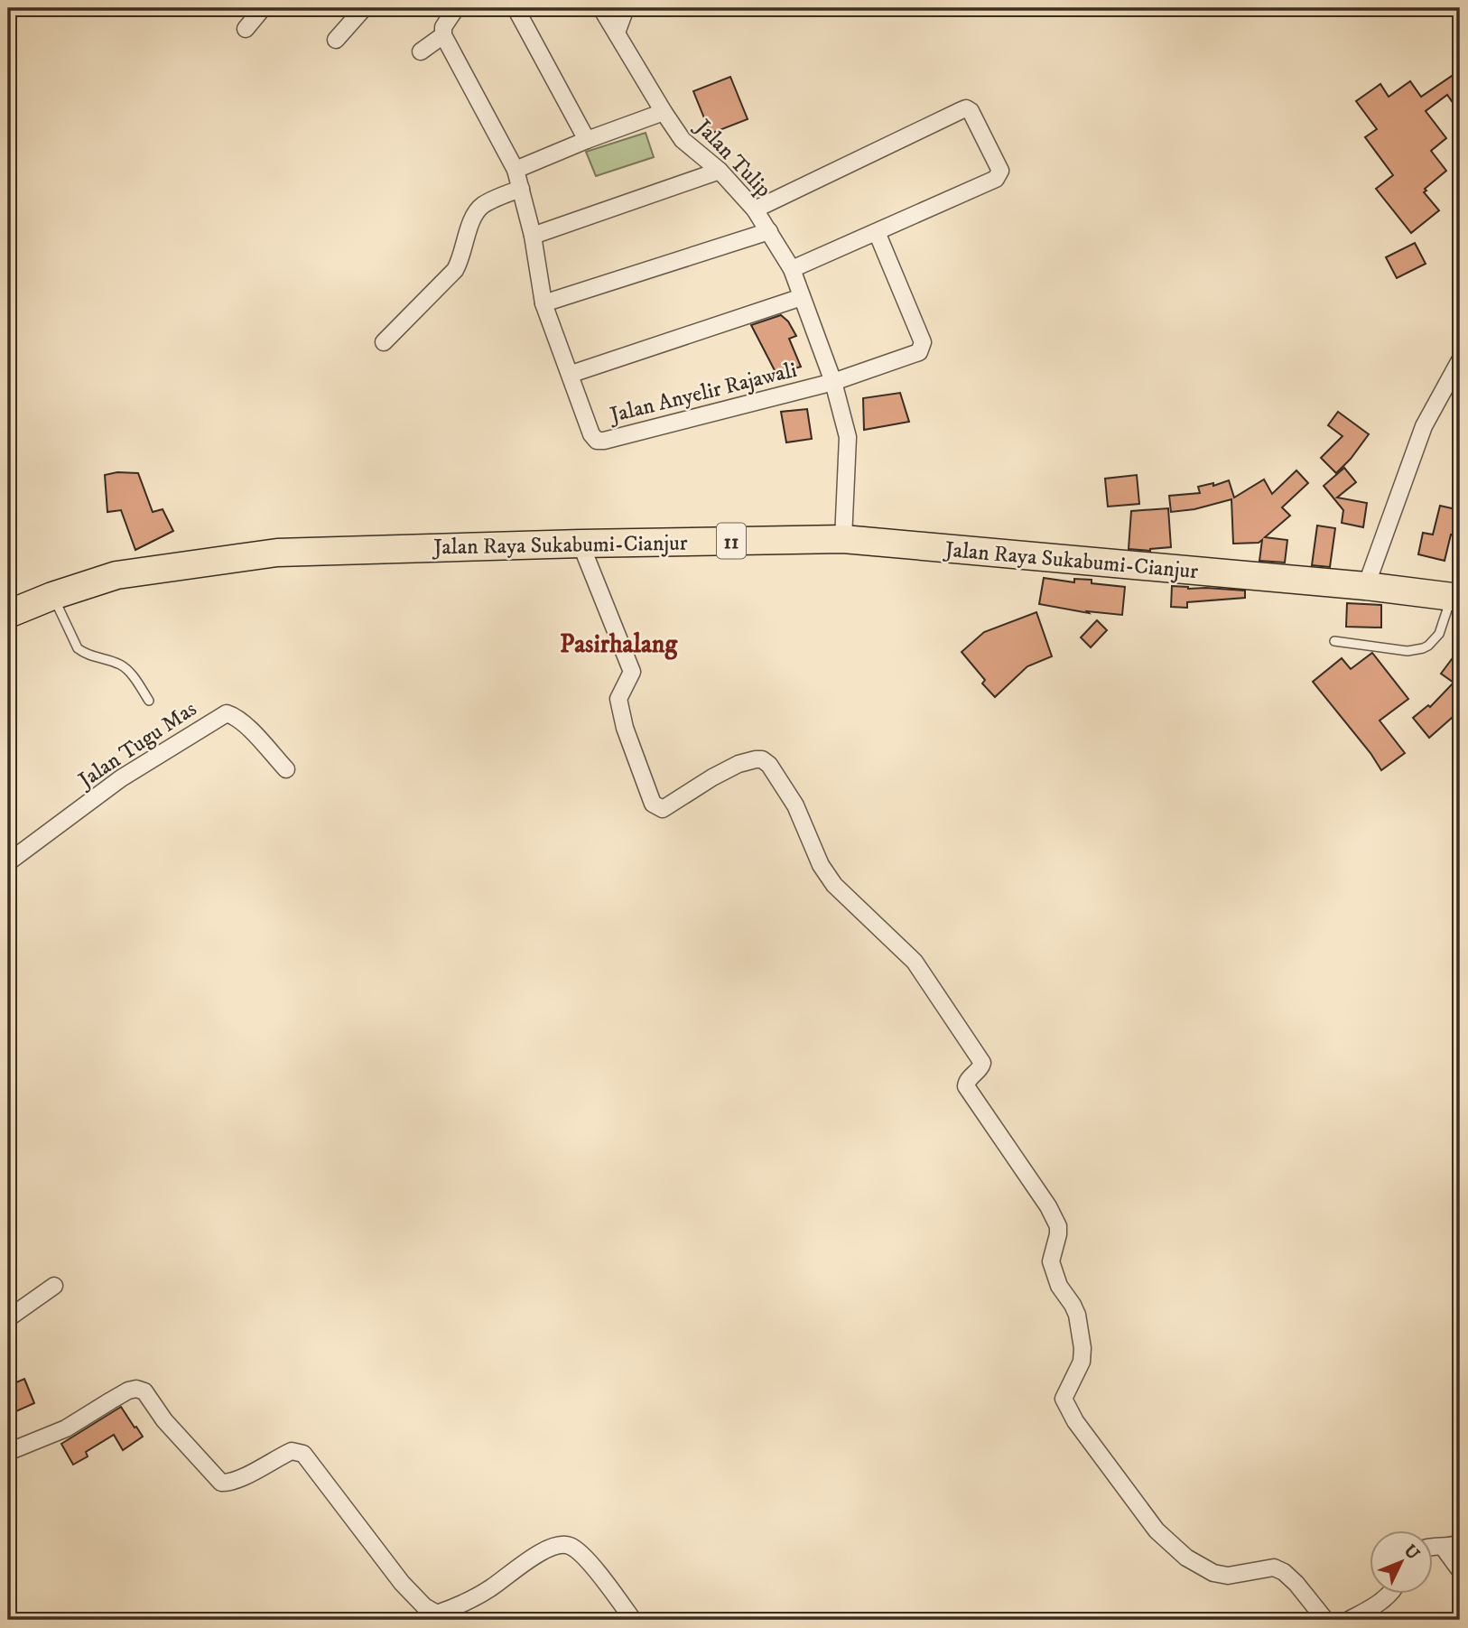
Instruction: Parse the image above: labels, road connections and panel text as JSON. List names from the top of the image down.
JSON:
{
  "streets": {
    "highway": ["11", "Jalan Raya Sukabumi-Cianjur"],
    "street": ["Jalan Tulip", "Jalan Anyelir Rajawali", "Jalan Tugu Mas"]
  },
  "crossings": [
    ["Jalan Tulip", "Jalan Anyelir Rajawali"],
    ["Jalan Tulip", "Jalan Raya Sukabumi-Cianjur"]
  ],
  "districts": ["Pasirhalang"],
  "north": "top right"
}
